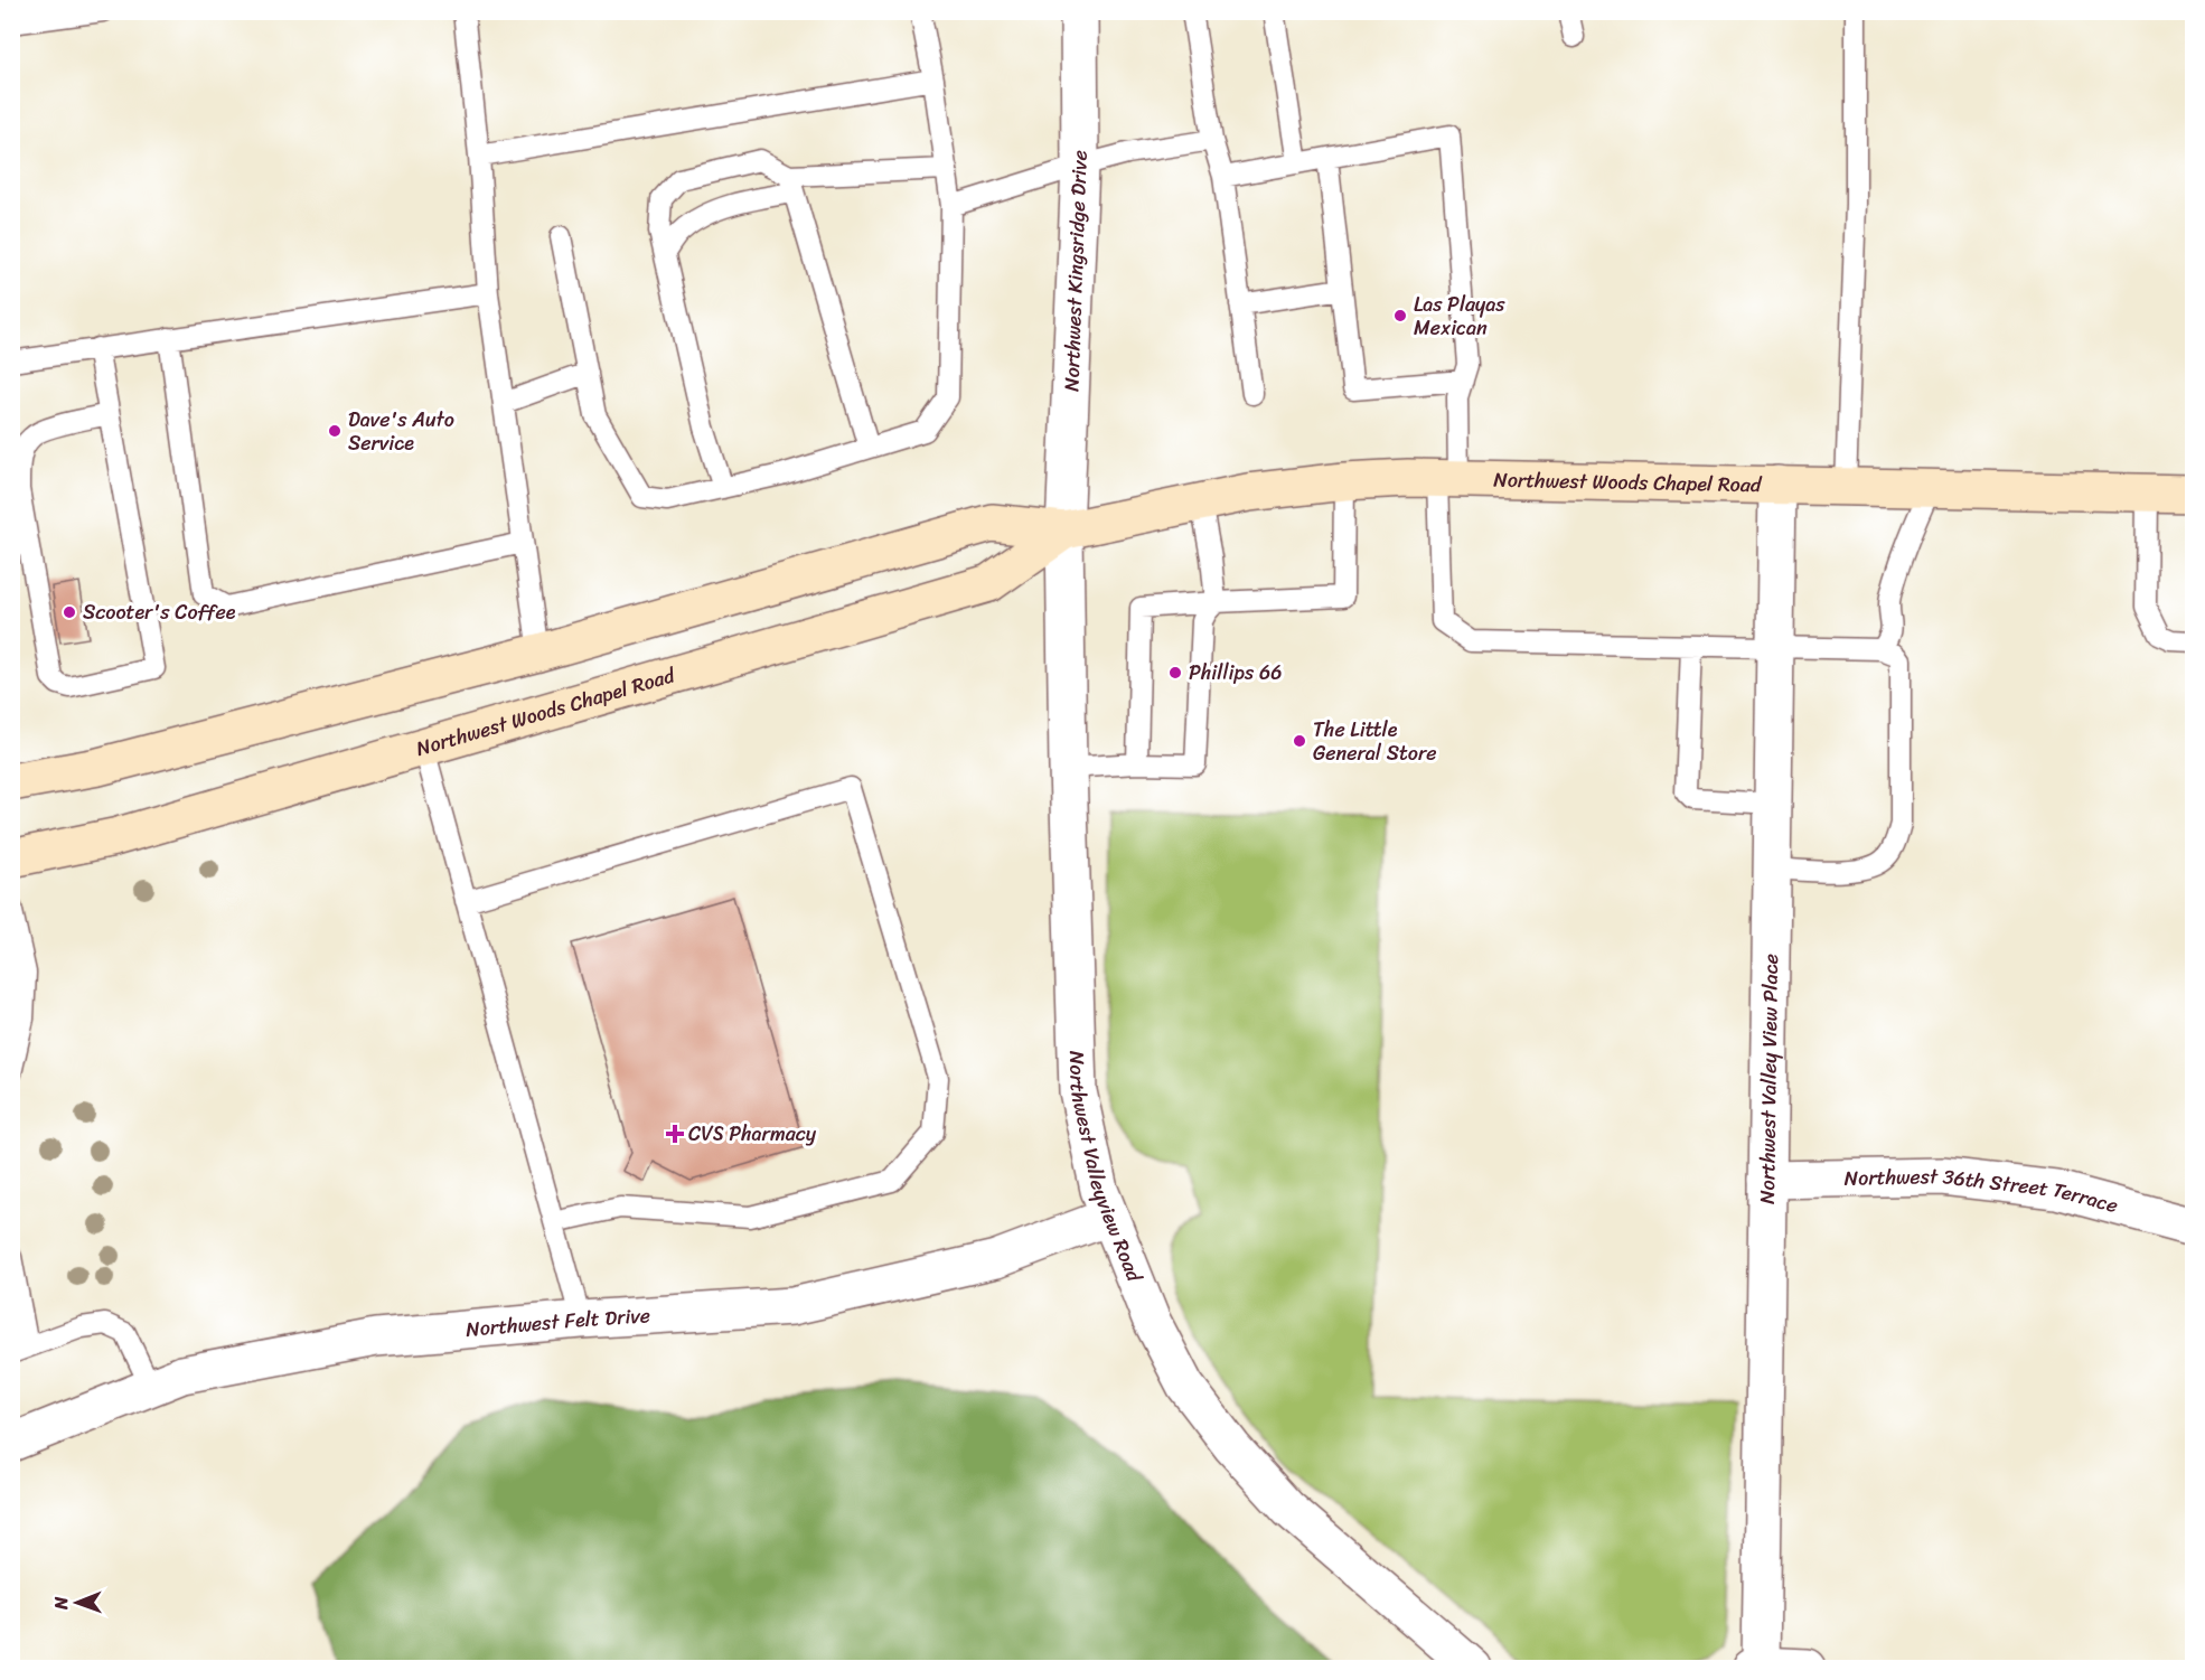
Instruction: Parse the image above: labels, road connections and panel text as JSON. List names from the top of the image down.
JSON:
{
  "streets": {
    "main road": ["Northwest Woods Chapel Road"],
    "street": [
      "Northwest Kingsridge Drive",
      "Northwest Valley View Place",
      "Northwest Valleyview Road",
      "Northwest 36th Street Terrace",
      "Northwest Felt Drive"
    ]
  },
  "crossings": [
    ["Northwest Kingsridge Drive", "Northwest Woods Chapel Road"],
    ["Northwest Kingsridge Drive", "Northwest Valleyview Road"],
    ["Northwest Woods Chapel Road", "Northwest Valley View Place"],
    ["Northwest Woods Chapel Road", "Northwest Valleyview Road"],
    ["Northwest Valley View Place", "Northwest 36th Street Terrace"],
    ["Northwest Valleyview Road", "Northwest Felt Drive"]
  ],
  "places": {
    "other": [
      "Las Playas Mexican",
      "Dave's Auto Service",
      "Scooter's Coffee",
      "Phillips 66",
      "The Little General Store"
    ],
    "health": ["CVS Pharmacy"]
  },
  "north": "left"
}
